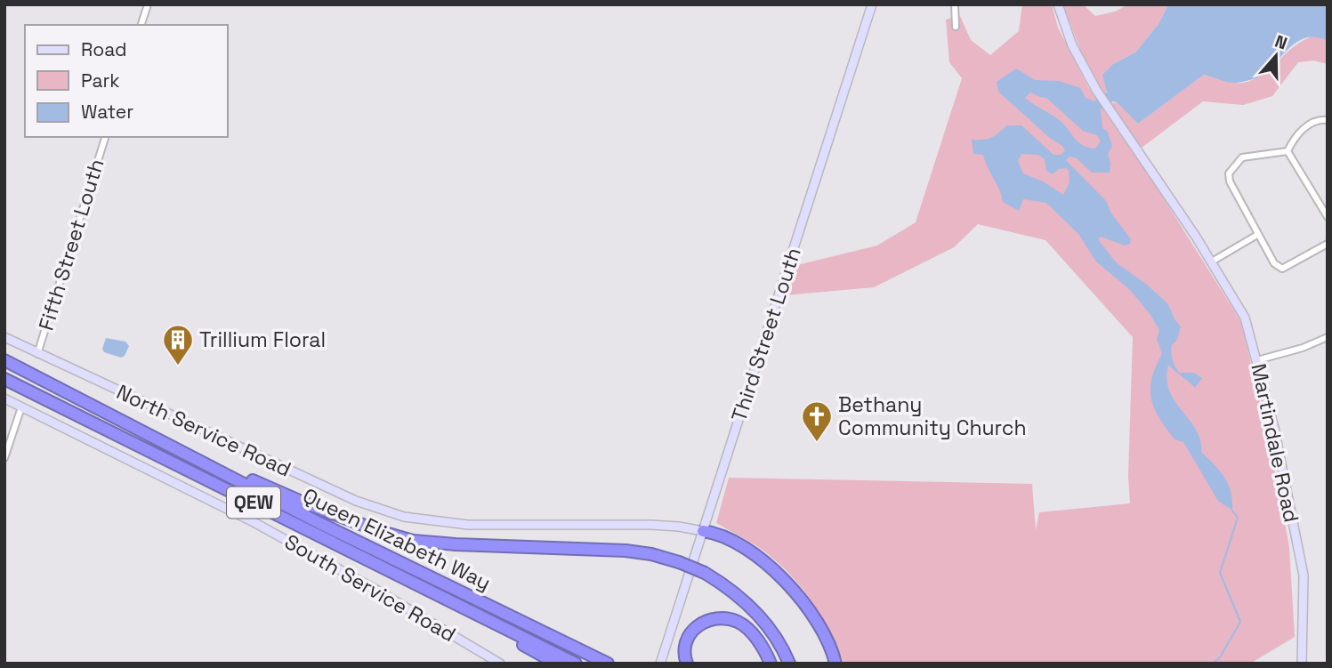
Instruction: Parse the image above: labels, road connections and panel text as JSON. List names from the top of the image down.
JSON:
{
  "streets": {
    "highway": ["QEW", "Queen Elizabeth Way"],
    "main road": [
      "Third Street Louth",
      "North Service Road",
      "Martindale Road",
      "South Service Road"
    ],
    "street": ["Fifth Street Louth"]
  },
  "crossings": [
    ["Fifth Street Louth", "North Service Road"],
    ["Third Street Louth", "North Service Road"]
  ],
  "places": {
    "building": ["Trillium Floral"],
    "church": ["Bethany Community Church"]
  },
  "legend": ["Road", "Park", "Water"],
  "north": "top"
}
